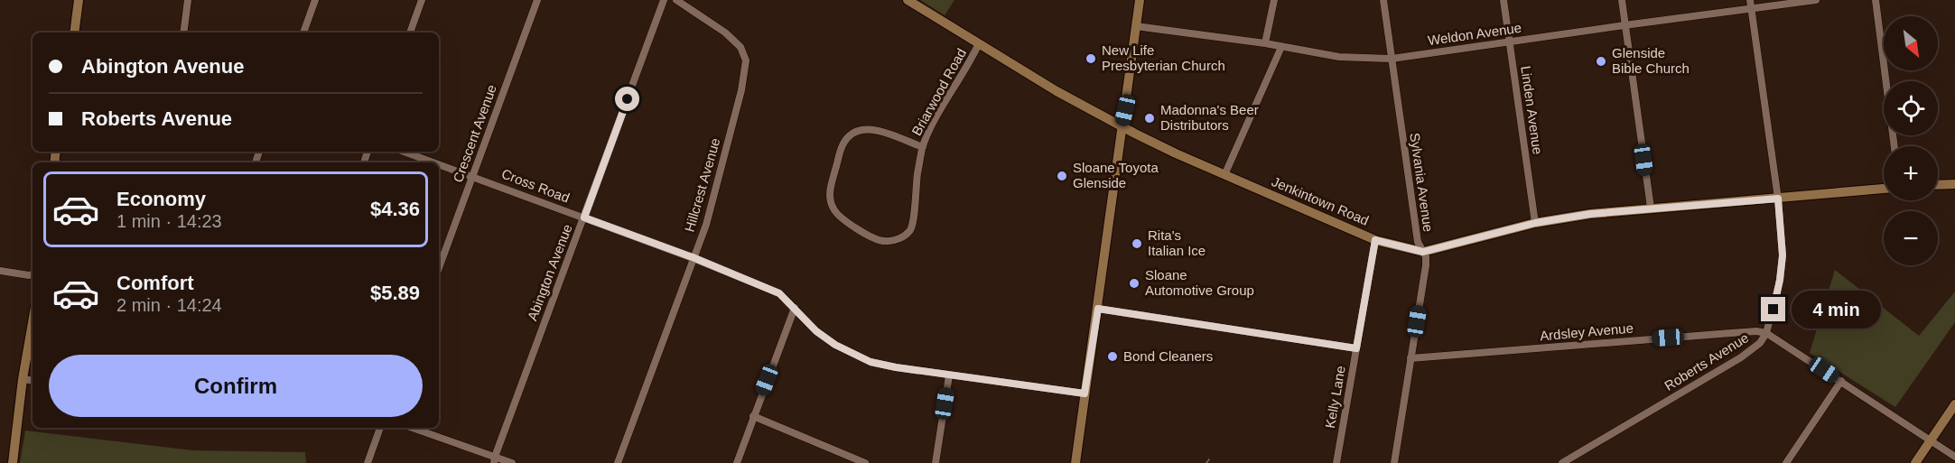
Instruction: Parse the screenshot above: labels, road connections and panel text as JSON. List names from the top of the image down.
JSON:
{
  "streets": {
    "street": [
      "Weldon Avenue",
      "Briarwood Road",
      "Linden Avenue",
      "Crescent Avenue",
      "Sylvania Avenue",
      "Hillcrest Avenue",
      "Cross Road",
      "Jenkintown Road",
      "Abington Avenue",
      "Ardsley Avenue",
      "Roberts Avenue",
      "Kelly Lane"
    ]
  },
  "crossings": [
    ["Weldon Avenue", "Linden Avenue"],
    ["Weldon Avenue", "Sylvania Avenue"],
    ["Weldon Avenue", "Roberts Avenue"],
    ["Briarwood Road", "Jenkintown Road"],
    ["Linden Avenue", "Jenkintown Road"],
    ["Crescent Avenue", "Cross Road"],
    ["Sylvania Avenue", "Jenkintown Road"],
    ["Sylvania Avenue", "Ardsley Avenue"],
    ["Hillcrest Avenue", "Cross Road"],
    ["Cross Road", "Abington Avenue"],
    ["Jenkintown Road", "Roberts Avenue"],
    ["Jenkintown Road", "Kelly Lane"],
    ["Ardsley Avenue", "Roberts Avenue"]
  ],
  "places": [
    "New Life Presbyterian Church",
    "Glenside Bible Church",
    "Madonna's Beer Distributors",
    "Sloane Toyota Glenside",
    "Rita's Italian Ice",
    "Sloane Automotive Group",
    "Bond Cleaners"
  ],
  "north": "bottom right",
  "page": {
    "map_buttons": ["+", "−"],
    "banner": ["Abington Avenue", "Roberts Avenue"],
    "list": [
      {
        "name": "Economy",
        "note": "1 min · 14:23",
        "value": "$4.36"
      },
      {
        "name": "Comfort",
        "note": "2 min · 14:24",
        "value": "$5.89"
      }
    ],
    "bubble": "4 min",
    "buttons": "Confirm"
  }
}
